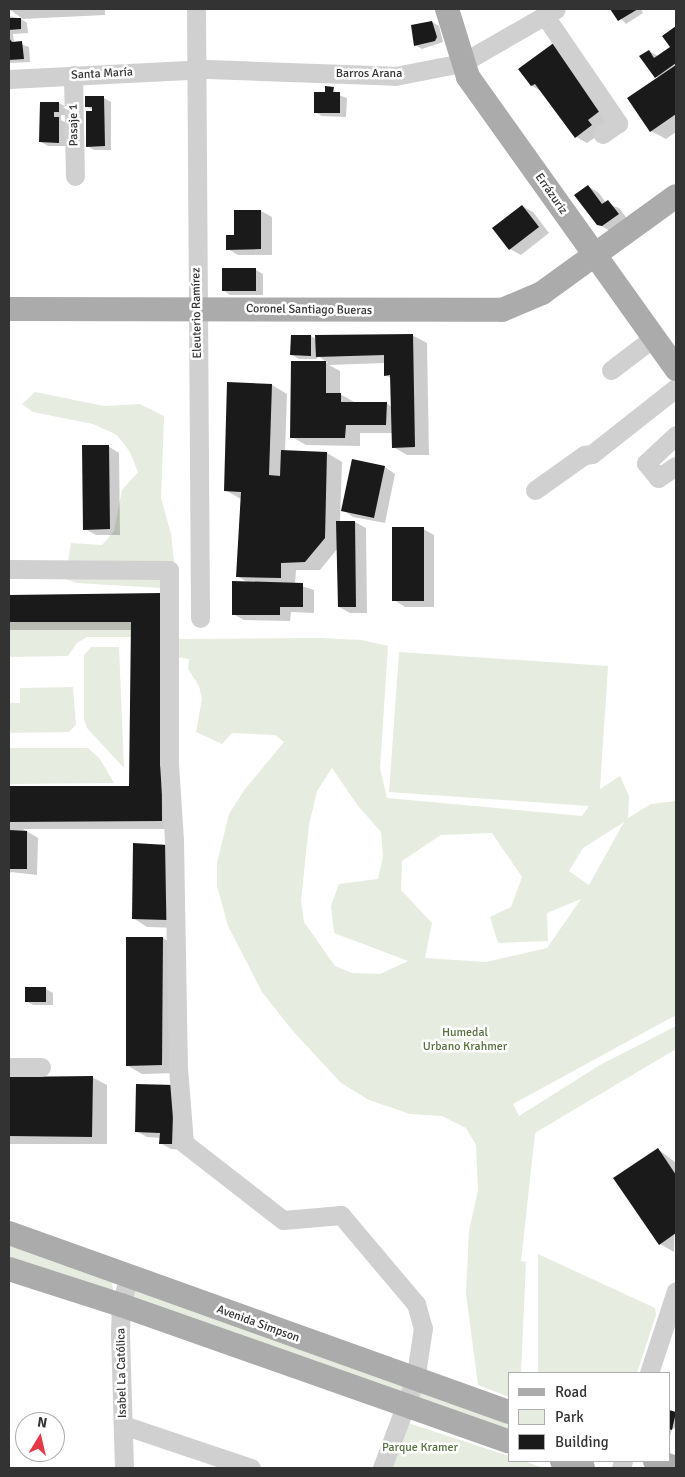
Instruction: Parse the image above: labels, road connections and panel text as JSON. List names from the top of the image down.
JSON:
{
  "streets": {
    "main road": ["Errázuriz", "Coronel Santiago Bueras", "Avenida Simpson"],
    "street": [
      "Santa María",
      "Barros Arana",
      "Pasaje 1",
      "Eleuterio Ramírez",
      "Isabel La Católica"
    ]
  },
  "crossings": [
    ["Santa María", "Barros Arana"],
    ["Santa María", "Pasaje 1"],
    ["Santa María", "Eleuterio Ramírez"],
    ["Barros Arana", "Errázuriz"],
    ["Barros Arana", "Eleuterio Ramírez"],
    ["Errázuriz", "Coronel Santiago Bueras"],
    ["Coronel Santiago Bueras", "Eleuterio Ramírez"],
    ["Avenida Simpson", "Isabel La Católica"]
  ],
  "parks": ["Humedal Urbano Krahmer", "Parque Kramer"],
  "legend": ["Road", "Park", "Building"],
  "north": "top"
}
